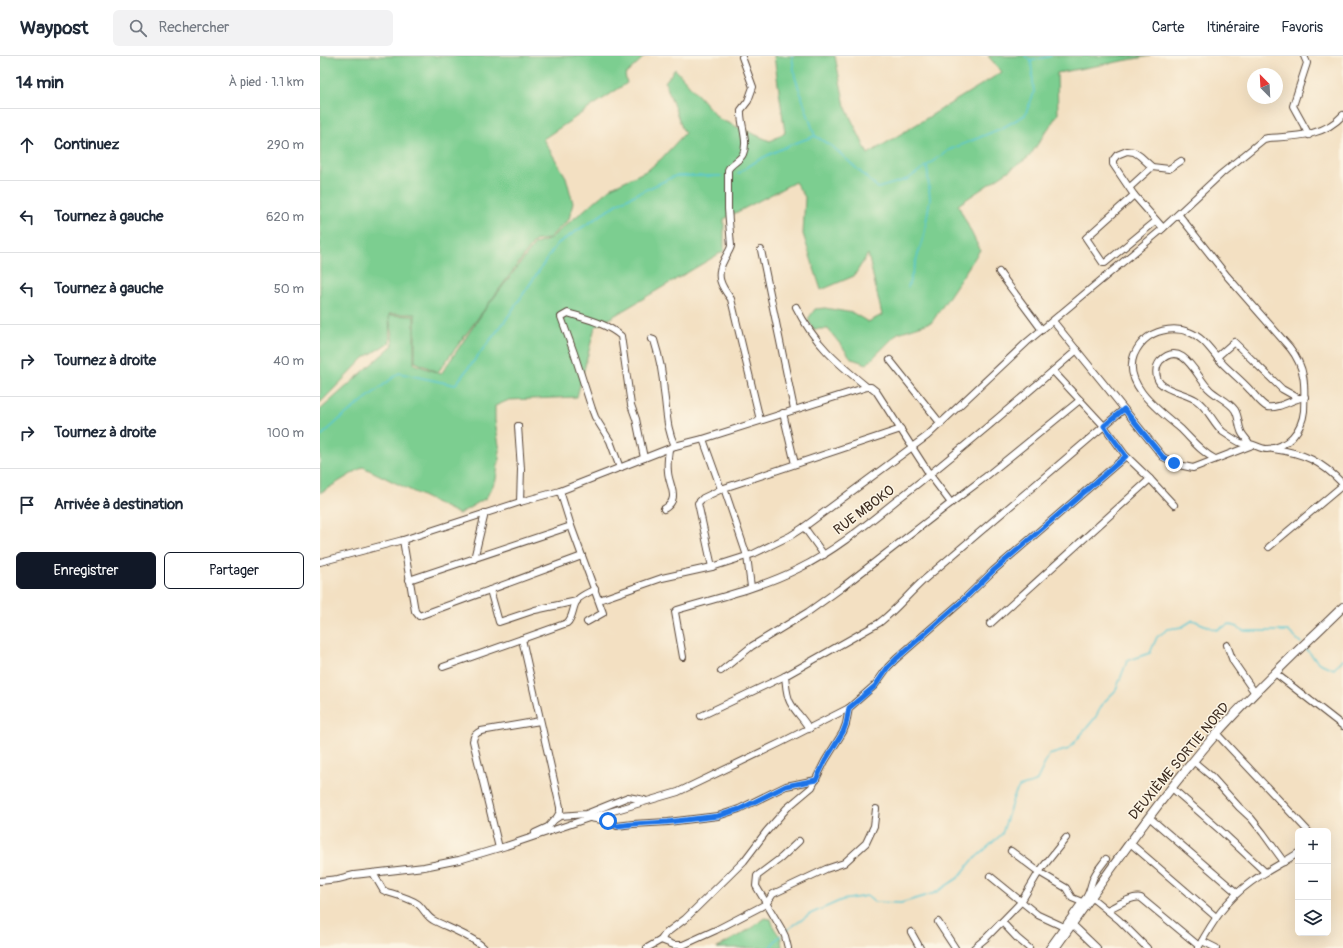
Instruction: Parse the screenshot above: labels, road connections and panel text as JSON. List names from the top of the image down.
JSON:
{
  "streets": {
    "main road": ["DEUXIÈME SORTIE NORD"],
    "street": ["RUE MBOKO"]
  },
  "north": "top left",
  "page": {
    "header": "Waypost",
    "search": "Rechercher",
    "nav": ["Carte", "Itinéraire", "Favoris"],
    "heading": ["14 min", "À pied · 1.1 km"],
    "list": [
      ["Continuez", "290 m"],
      ["Tournez à gauche", "620 m"],
      ["Tournez à gauche", "50 m"],
      ["Tournez à droite", "40 m"],
      ["Tournez à droite", "100 m"],
      "Arrivée à destination"
    ],
    "buttons": ["Enregistrer", "Partager"],
    "map_buttons": ["+", "−"]
  }
}
